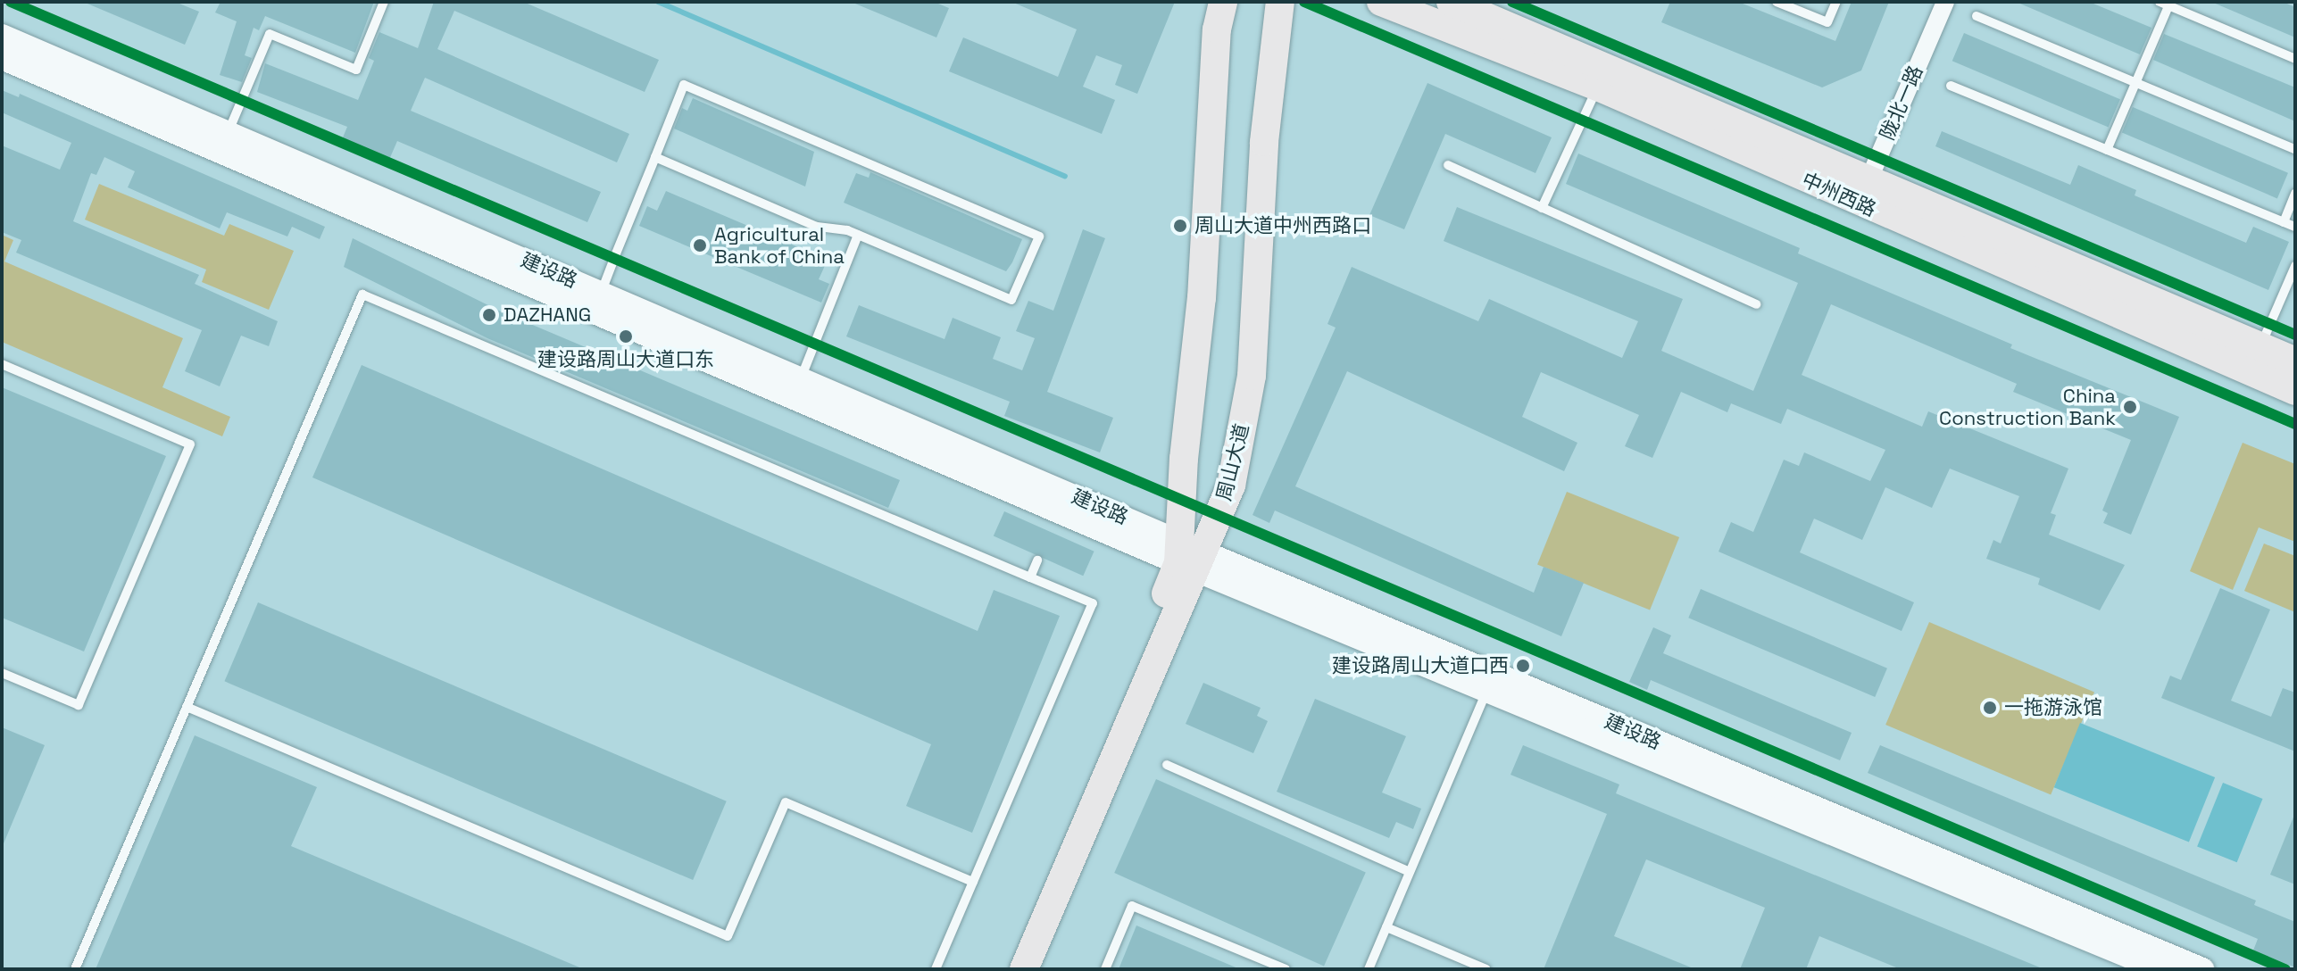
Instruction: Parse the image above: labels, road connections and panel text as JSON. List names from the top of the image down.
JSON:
{
  "streets": {
    "main road": ["中州西路", "周山大道"],
    "street": ["陇北一路", "建设路"]
  },
  "crossings": [
    ["陇北一路", "中州西路"],
    ["建设路", "周山大道"]
  ],
  "places": [
    "周山大道中州西路口",
    "Agricultural Bank of China",
    "DAZHANG",
    "建设路周山大道口东",
    "China Construction Bank",
    "建设路周山大道口西",
    "一拖游泳馆"
  ]
}
